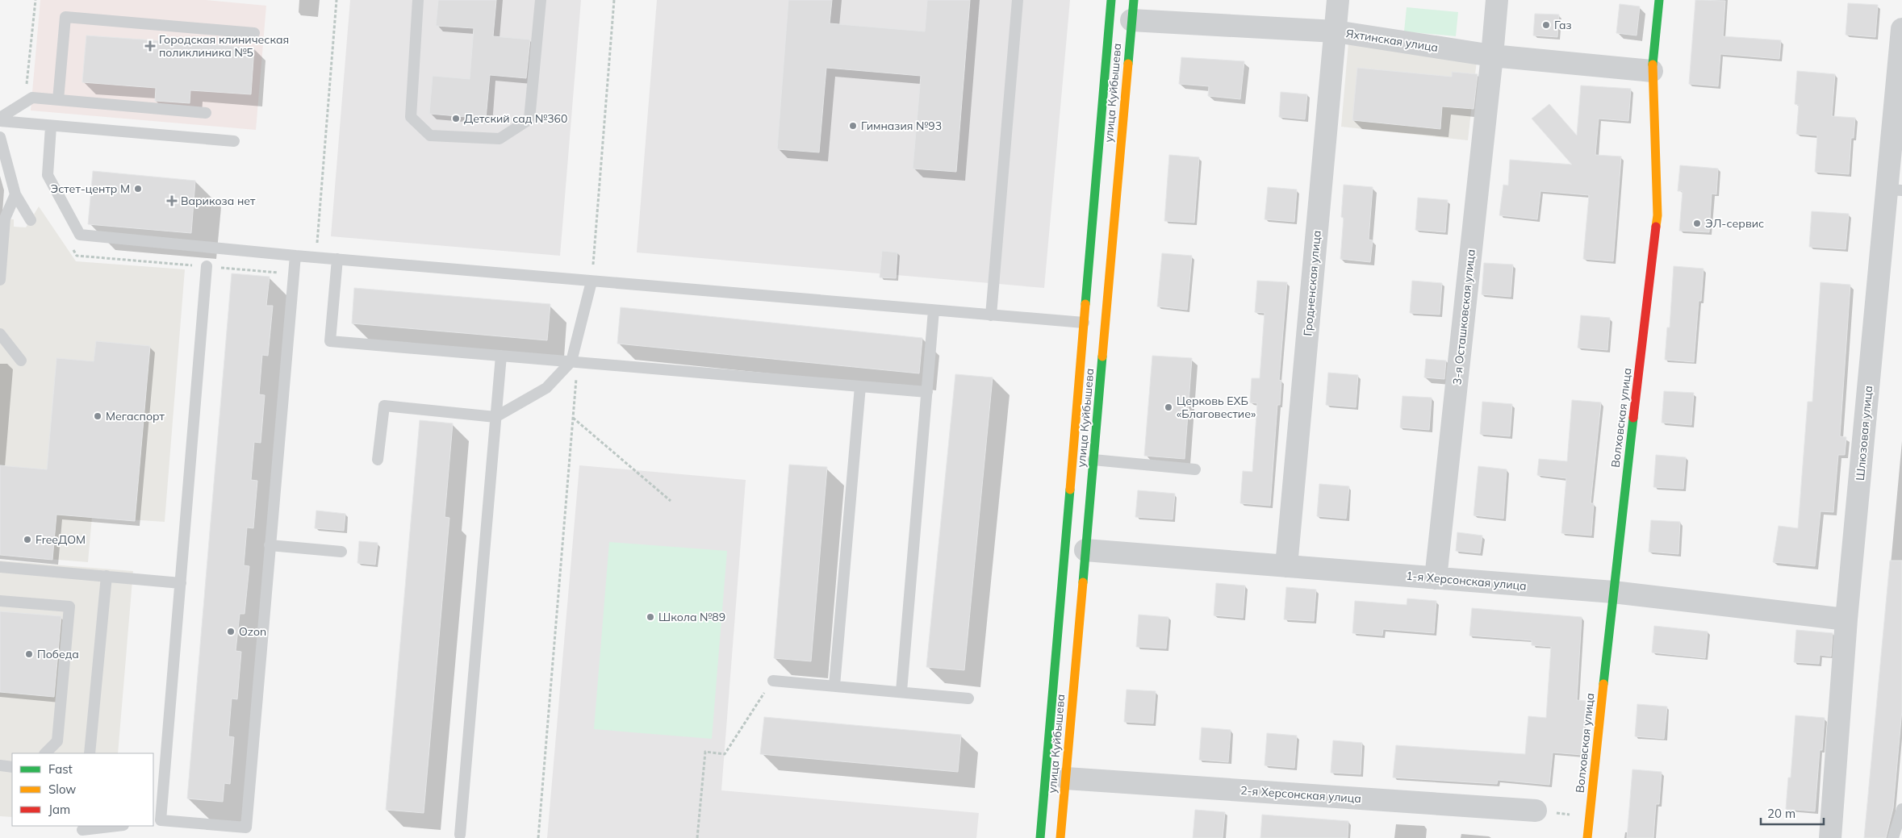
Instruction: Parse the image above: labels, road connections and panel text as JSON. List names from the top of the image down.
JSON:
{
  "streets": {
    "main road": ["улица Куйбышева", "Волховская улица"],
    "street": [
      "Яхтинская улица",
      "Гродненская улица",
      "3-я Осташковская улица",
      "Шлюзовая улица",
      "1-я Херсонская улица",
      "2-я Херсонская улица"
    ]
  },
  "crossings": [
    ["Яхтинская улица", "улица Куйбышева"],
    ["Яхтинская улица", "Гродненская улица"],
    ["Яхтинская улица", "3-я Осташковская улица"],
    ["Яхтинская улица", "Волховская улица"],
    ["улица Куйбышева", "1-я Херсонская улица"],
    ["улица Куйбышева", "2-я Херсонская улица"],
    ["Гродненская улица", "1-я Херсонская улица"],
    ["3-я Осташковская улица", "1-я Херсонская улица"],
    ["Волховская улица", "1-я Херсонская улица"],
    ["Шлюзовая улица", "1-я Херсонская улица"]
  ],
  "places": {
    "other": [
      "Газ",
      "Детский сад №360",
      "Гимназия №93",
      "Эстет-центр М",
      "ЭЛ-сервис",
      "Церковь ЕХБ «Благовестие»",
      "Мегаспорт",
      "FreeДОМ",
      "Школа №89",
      "Ozon",
      "Победа"
    ],
    "health": ["Городская клиническая поликлиника №5", "Варикоза нет"]
  },
  "legend": ["Fast", "Slow", "Jam"],
  "scale_bar": "20 m"
}
